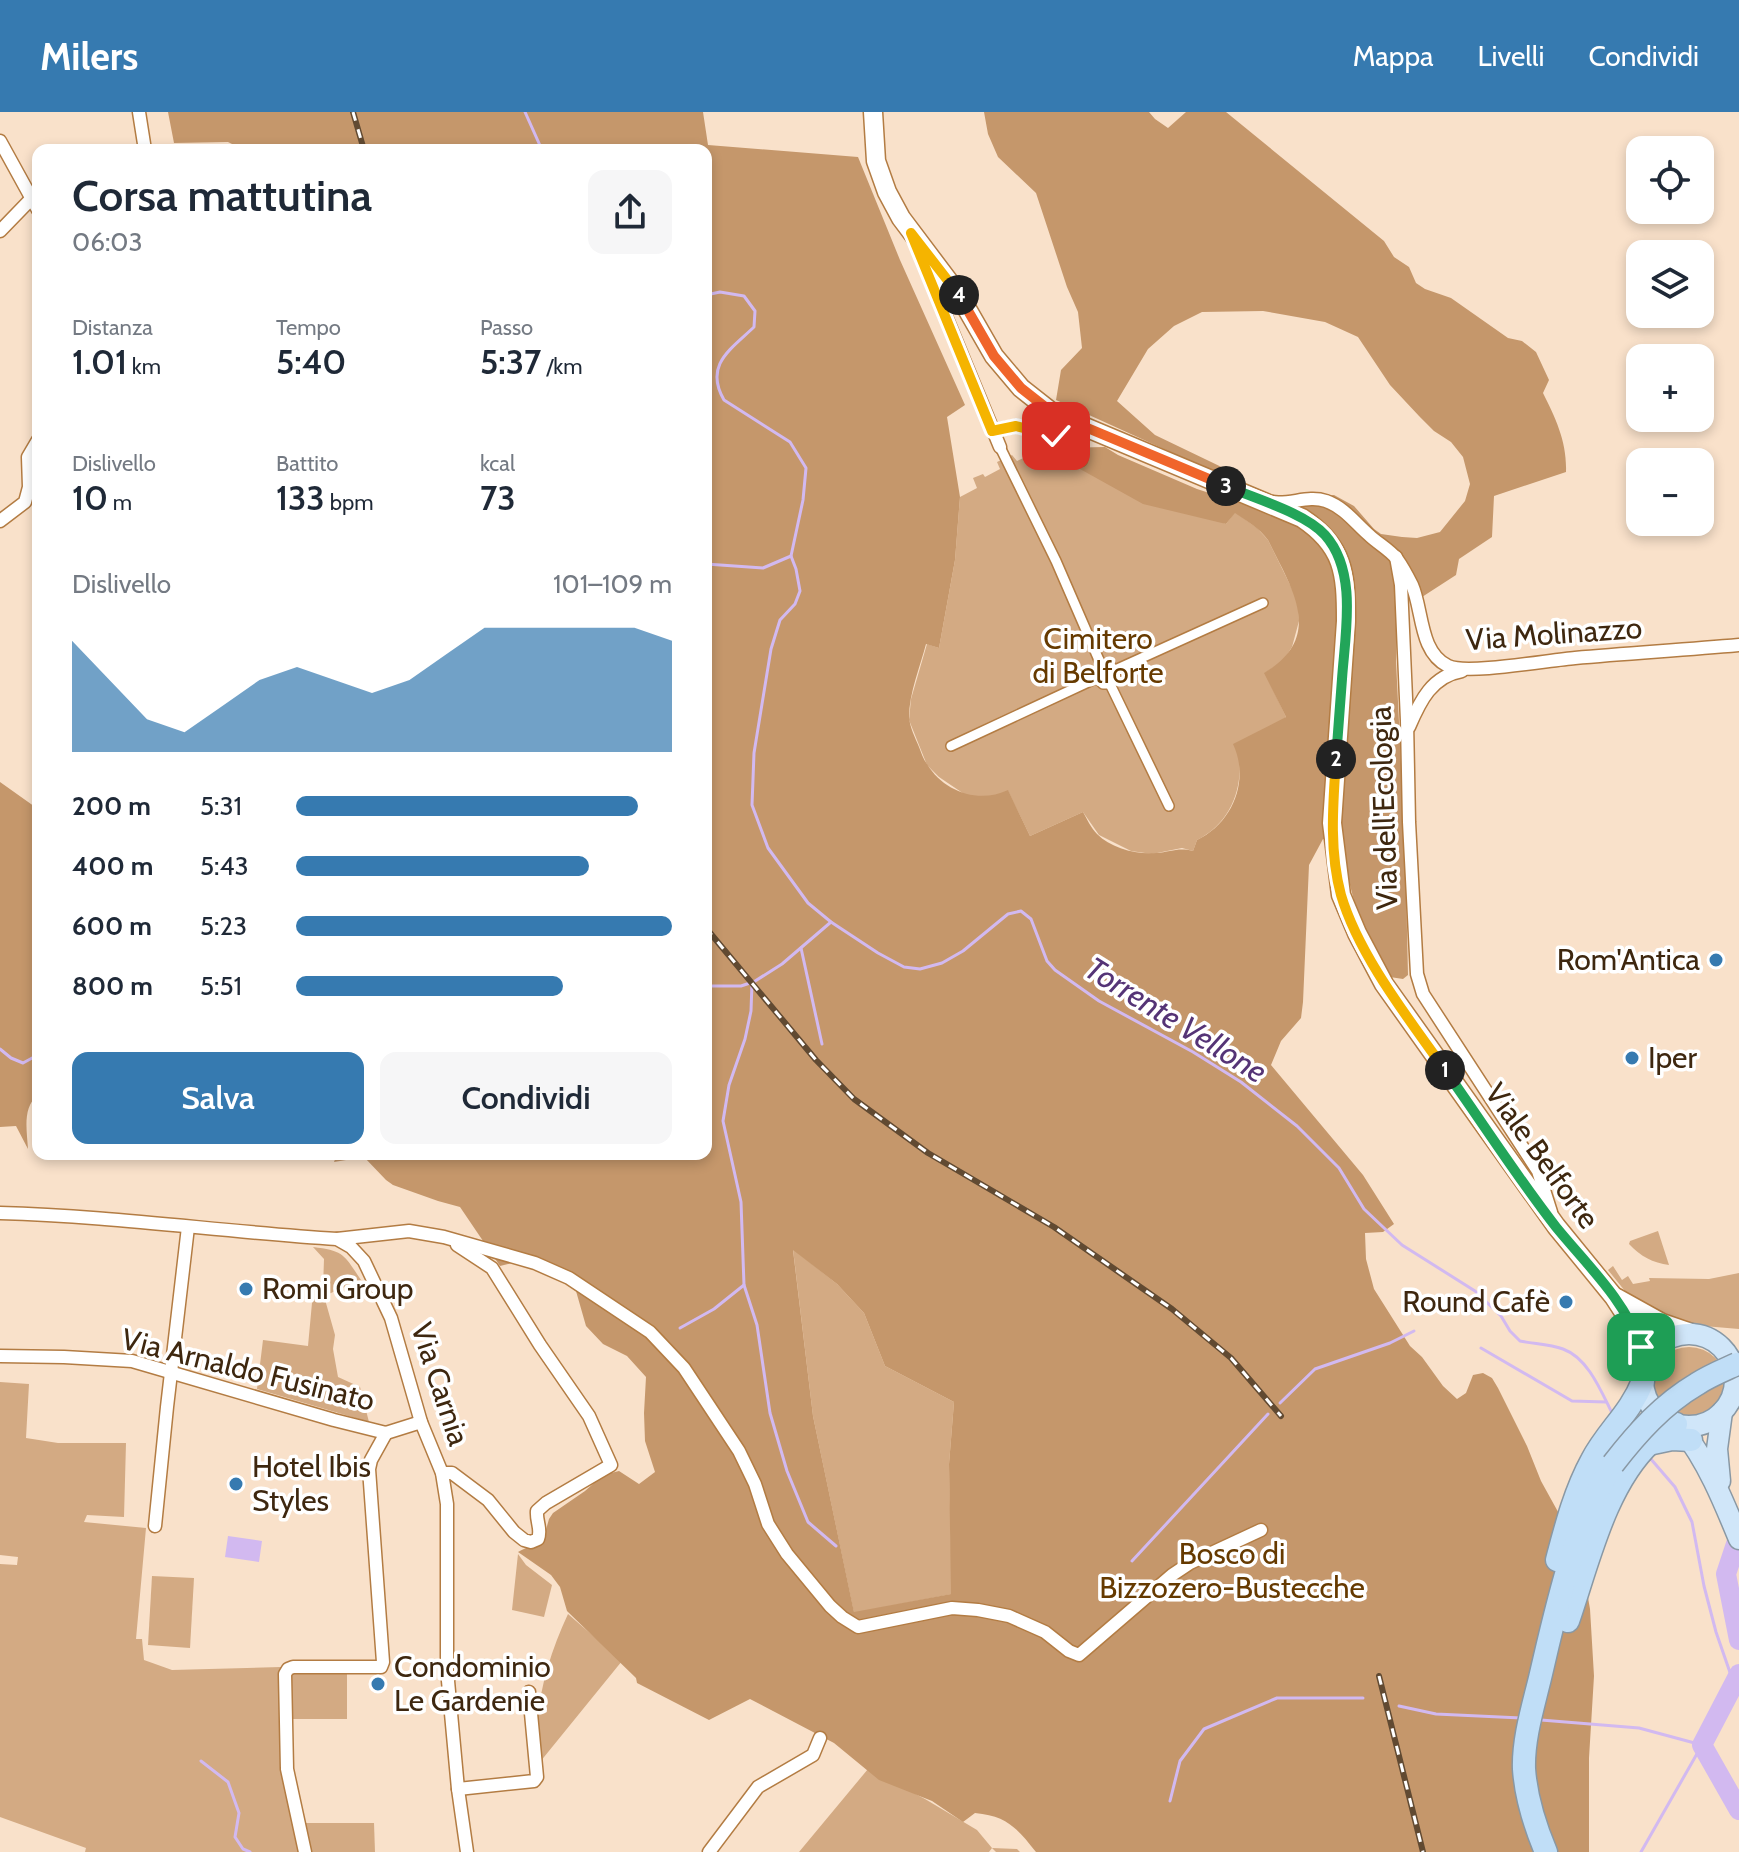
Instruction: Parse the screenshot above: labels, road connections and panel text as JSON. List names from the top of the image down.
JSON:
{
  "streets": {
    "main road": ["Viale Belforte"],
    "street": [
      "Via Molinazzo",
      "Via dell'Ecologia",
      "Via Arnaldo Fusinato",
      "Via Carnia"
    ]
  },
  "crossings": [
    ["Via Molinazzo", "Via dell'Ecologia"],
    ["Via dell'Ecologia", "Viale Belforte"],
    ["Via Arnaldo Fusinato", "Via Carnia"]
  ],
  "water": ["Torrente Vellone"],
  "parks": ["Cimitero di Belforte", "Bosco di Bizzozero-Bustecche"],
  "places": [
    "Rom'Antica",
    "Iper",
    "Romi Group",
    "Round Cafè",
    "Hotel Ibis Styles",
    "Condominio Le Gardenie"
  ],
  "page": {
    "header": "Milers",
    "nav": ["Mappa", "Livelli", "Condividi"],
    "map_buttons": ["+", "−"],
    "heading": ["Corsa mattutina", "06:03"],
    "pins": [
      "4",
      "3",
      "2",
      "1"
    ],
    "stats": [
      ["Distanza", "1.01 km"],
      ["Tempo", "5:40"],
      ["Passo", "5:37 /km"],
      ["Dislivello", "10 m"],
      ["Battito", "133 bpm"],
      ["kcal", "73"]
    ],
    "chart": ["Dislivello", "101–109 m"],
    "list": [
      {
        "name": "200 m",
        "note": "5:31"
      },
      {
        "name": "400 m",
        "note": "5:43"
      },
      {
        "name": "600 m",
        "note": "5:23"
      },
      {
        "name": "800 m",
        "note": "5:51"
      }
    ],
    "buttons": ["Salva", "Condividi"]
  }
}
